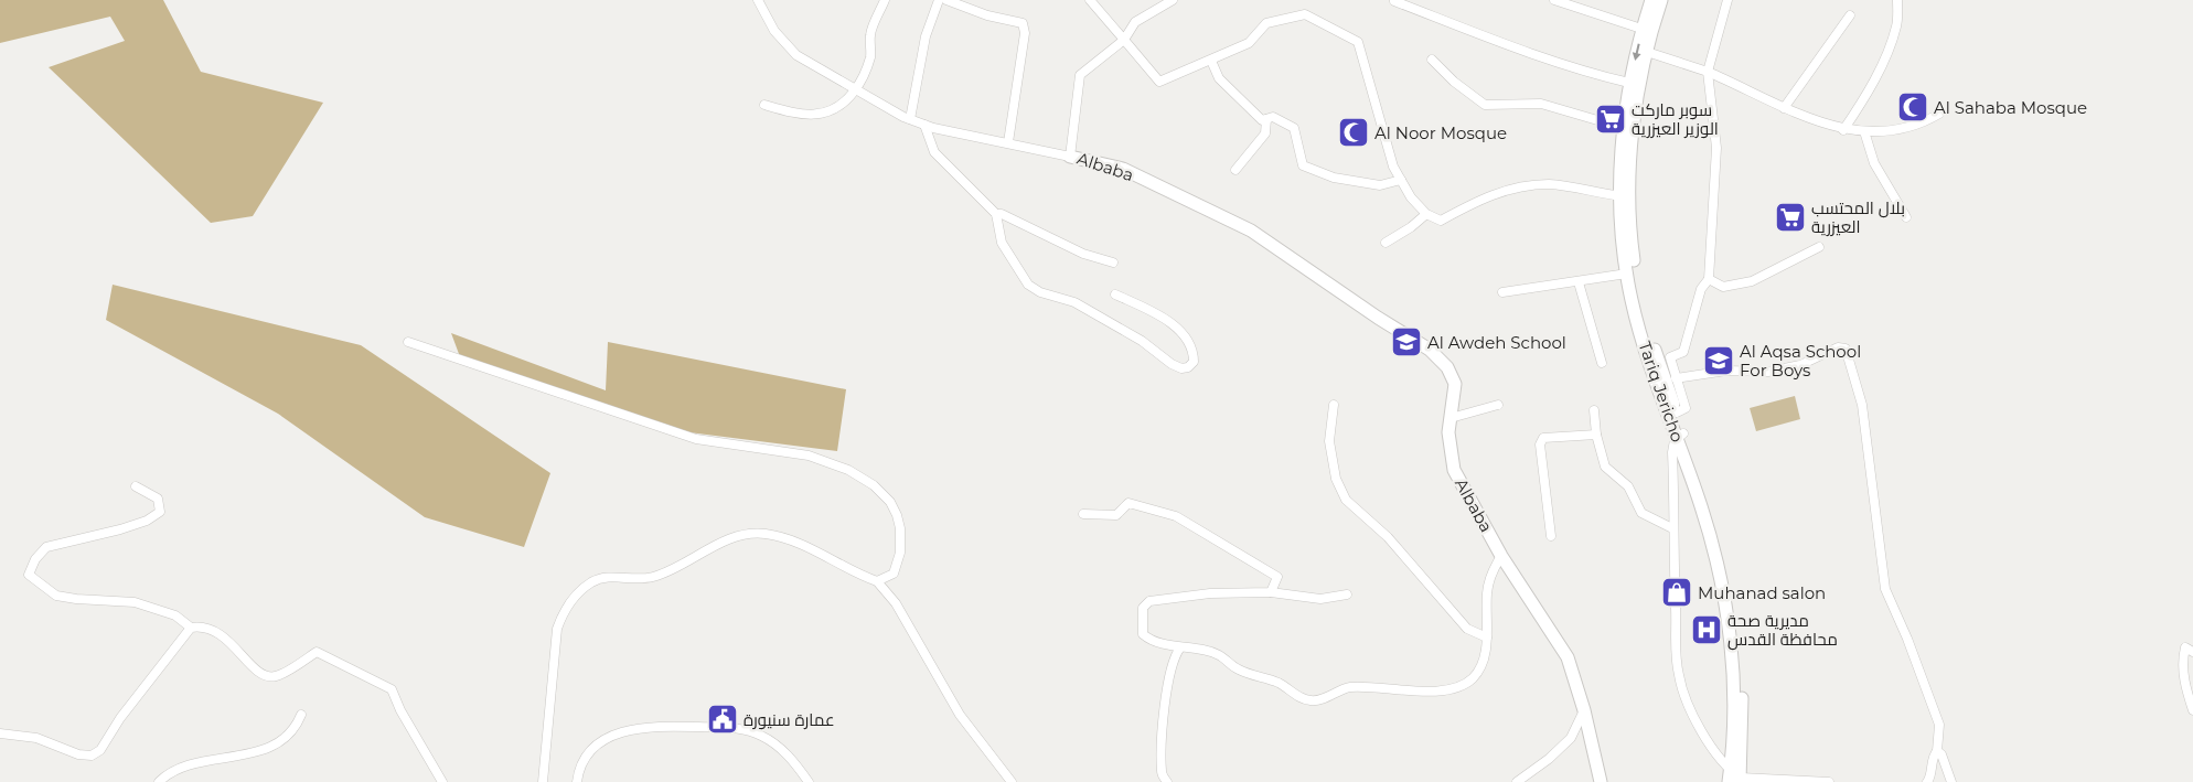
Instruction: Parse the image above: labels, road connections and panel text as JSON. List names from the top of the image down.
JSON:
{
  "streets": {
    "main road": ["Albaba", "Tariq Jericho"]
  },
  "places": {
    "mosque": ["Al Sahaba Mosque", "Al Noor Mosque"],
    "supermarket": ["سوبر ماركت الوزير العيزرية", "بلال المحتسب العيزرية"],
    "school or university": ["Al Awdeh School", "Al Aqsa School For Boys"],
    "shop": ["Muhanad salon"],
    "hospital": ["مديرية صحة محافظة القدس"],
    "public building": ["عمارة سنيورة"]
  }
}
